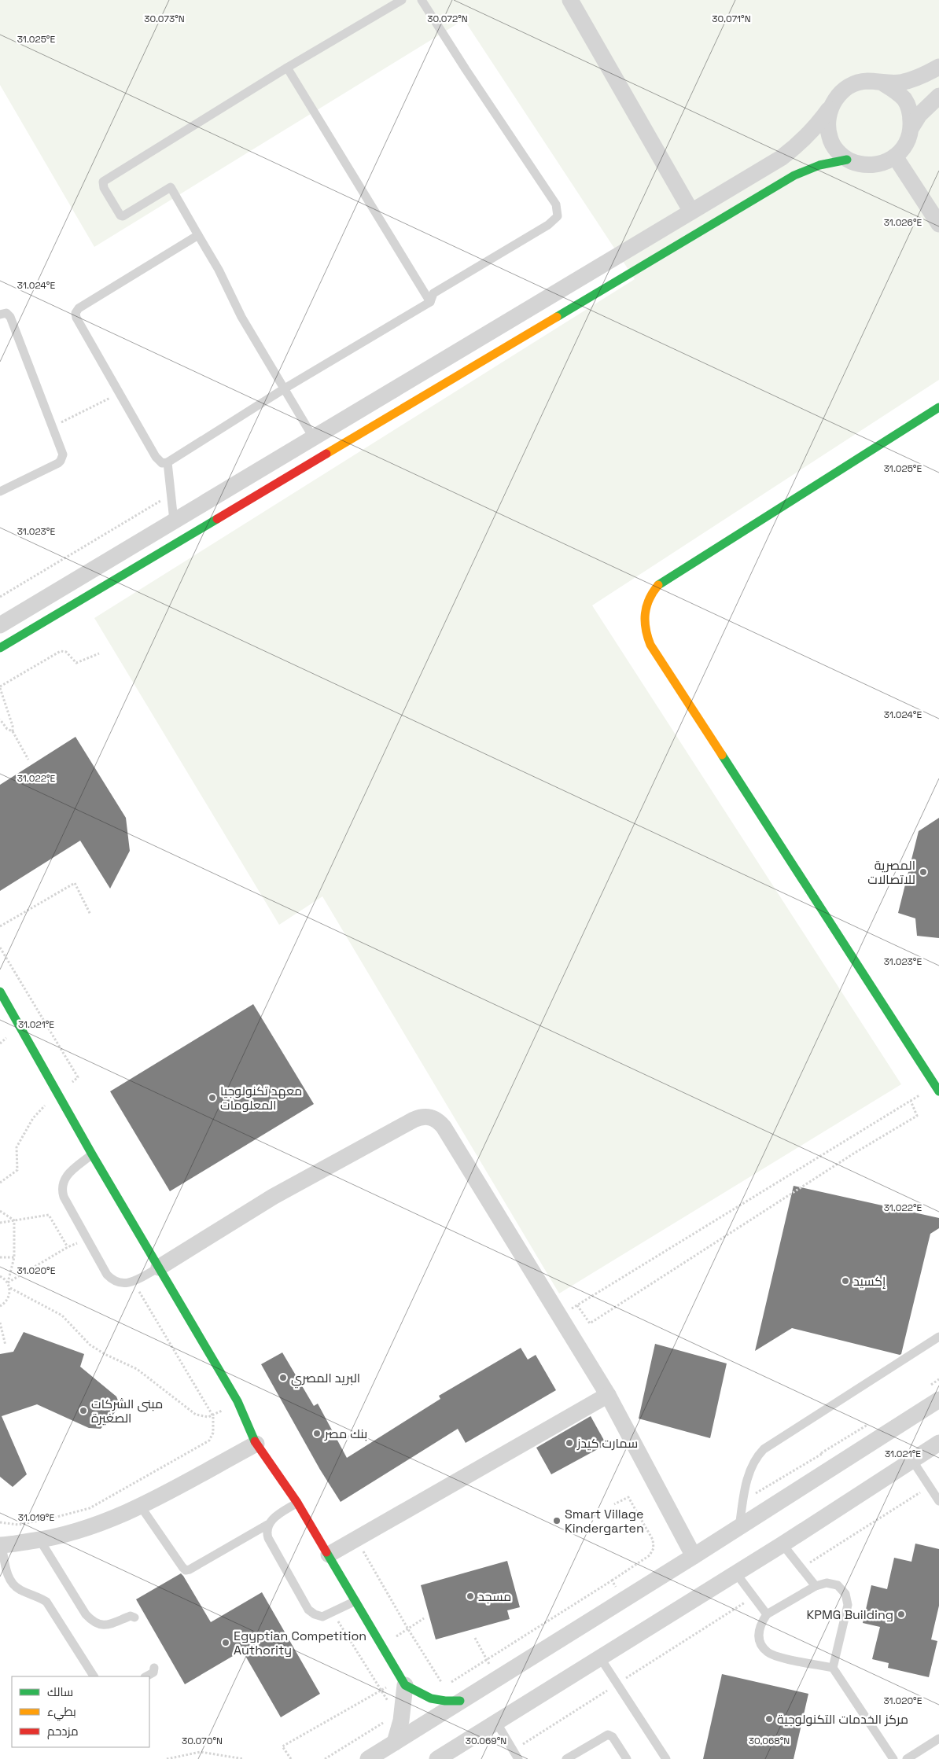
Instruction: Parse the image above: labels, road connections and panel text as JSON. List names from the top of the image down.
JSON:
{
  "places": [
    "المصرية للاتصالات",
    "معهد تكنولوجيا المعلومات",
    "إكسيد",
    "البريد المصري",
    "مبنى الشركات الصغيرة",
    "بنك مصر",
    "سمارت كيدز",
    "Smart Village Kindergarten",
    "مسجد",
    "KPMG Building",
    "Egyptian Competition Authority",
    "مركز الخدمات التكنولوجية"
  ],
  "legend": ["سالك", "بطيء", "مزدحم"],
  "coordinates": [
    "30.073°N",
    "30.072°N",
    "30.071°N",
    "31.025°E",
    "31.026°E",
    "31.024°E",
    "31.023°E",
    "31.022°E",
    "31.021°E",
    "31.020°E",
    "31.019°E",
    "30.070°N",
    "30.069°N",
    "30.068°N"
  ]
}
